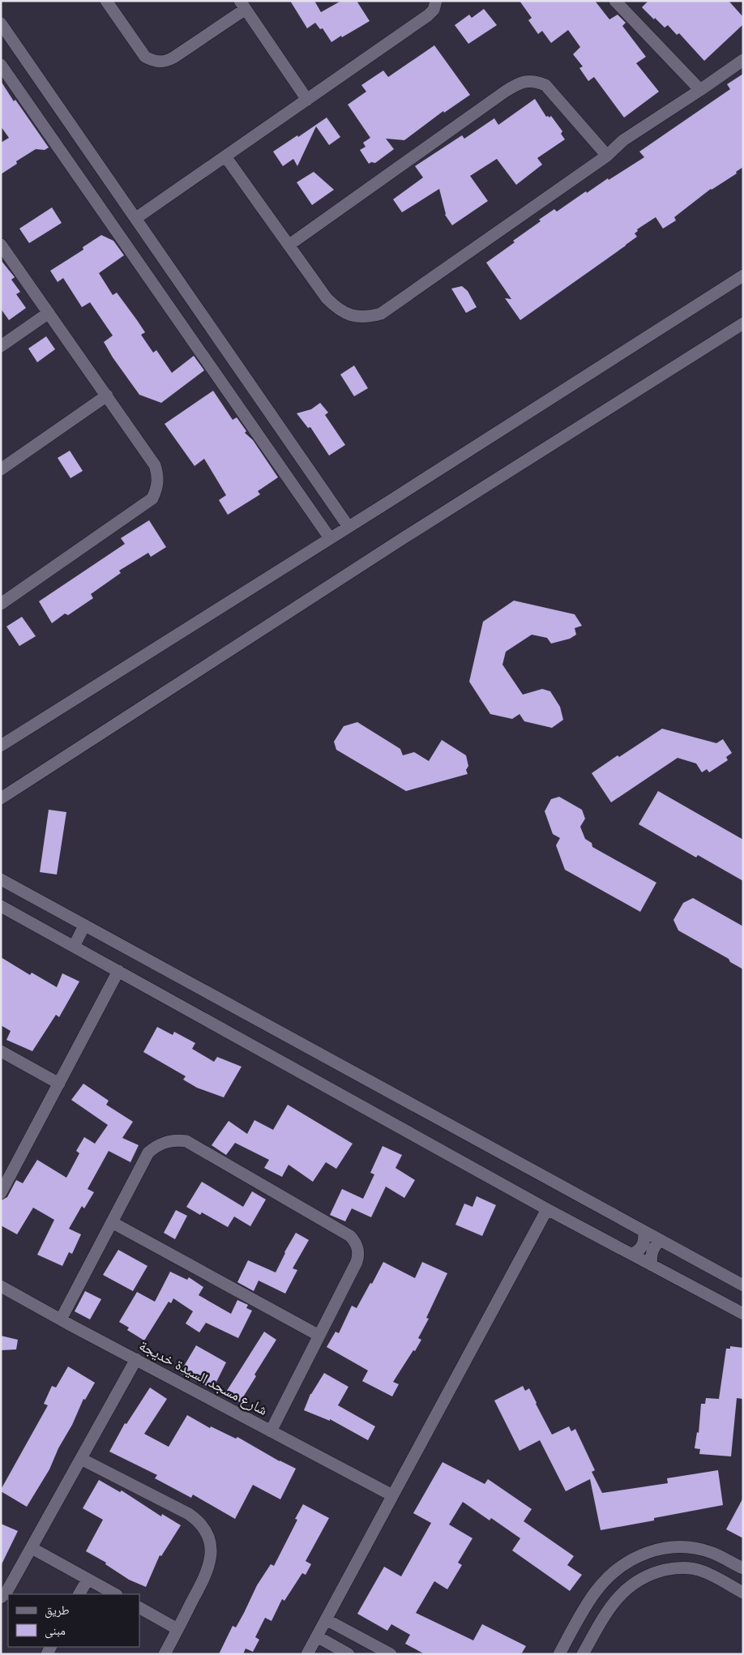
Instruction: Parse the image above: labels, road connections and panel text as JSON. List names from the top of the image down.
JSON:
{
  "streets": {
    "street": ["شارع مسجد السيدة خديجة"]
  },
  "legend": ["طريق", "مبنى"]
}
